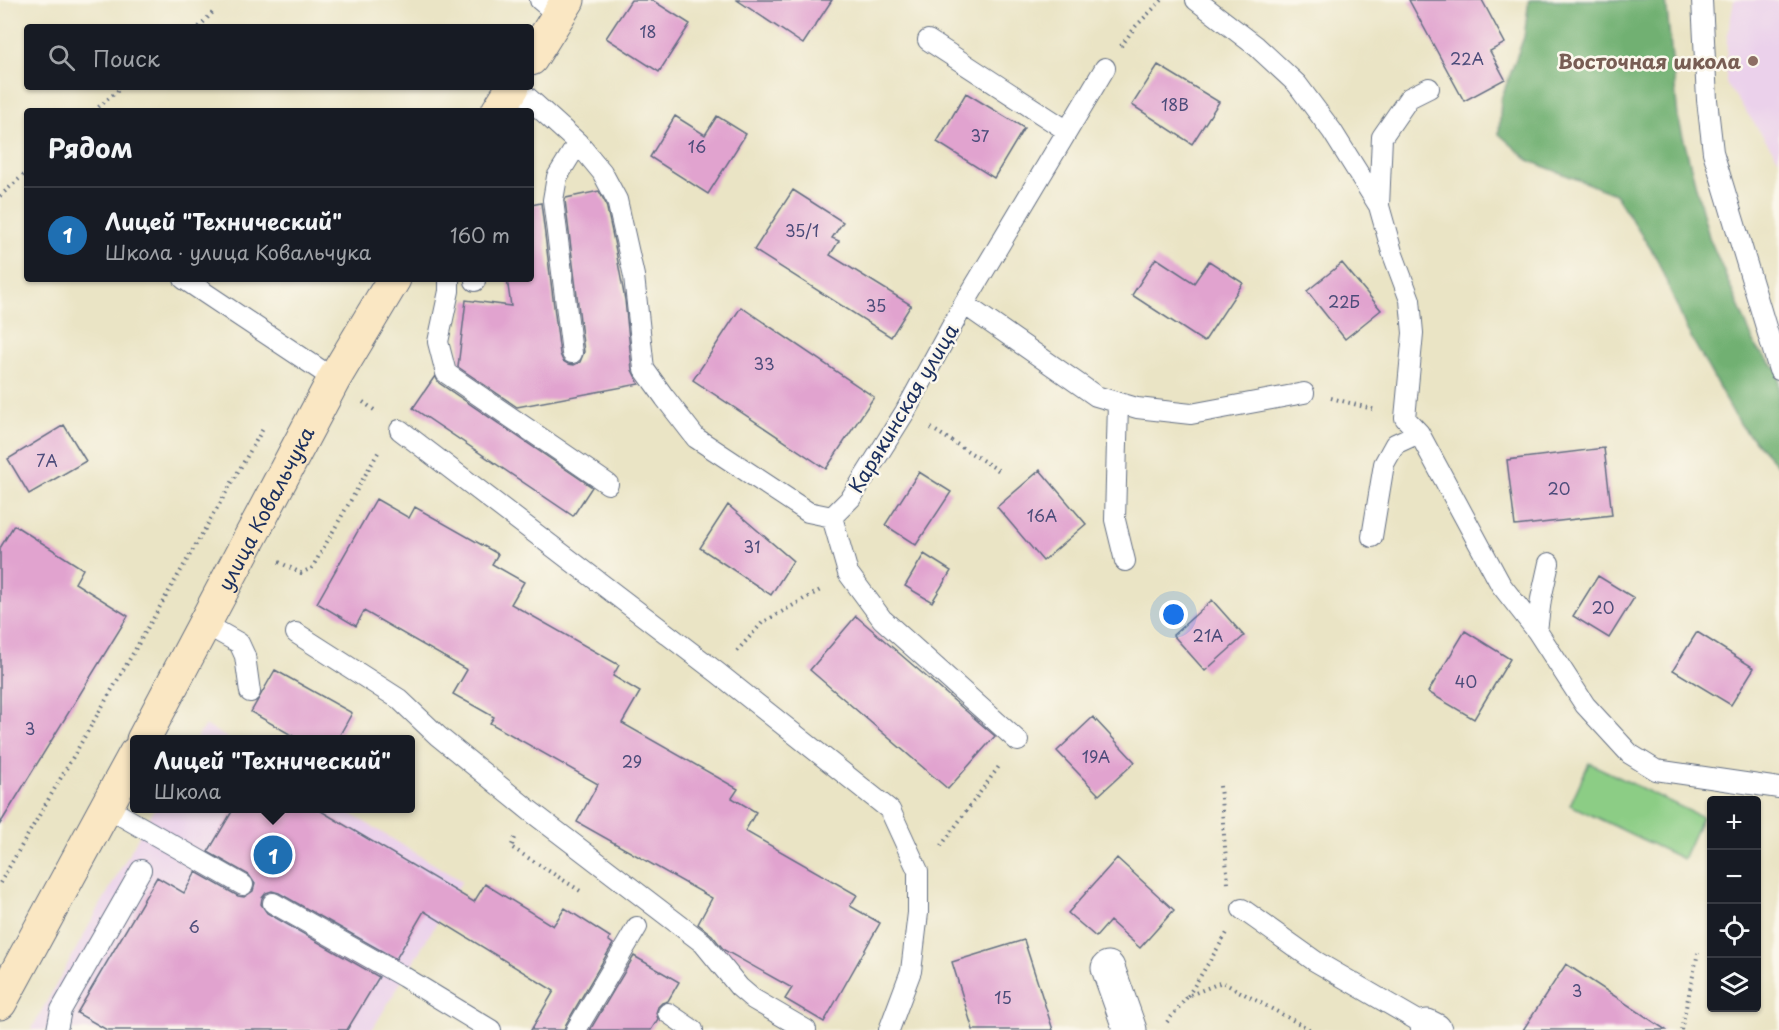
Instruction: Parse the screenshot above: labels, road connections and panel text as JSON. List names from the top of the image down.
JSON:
{
  "streets": {
    "main road": ["улица Ковальчука"],
    "lane": ["Карякинская улица"]
  },
  "places": ["Восточная школа"],
  "house_numbers": [
    "18",
    "22А",
    "18В",
    "37",
    "16",
    "35/1",
    "22Б",
    "35",
    "33",
    "7А",
    "20",
    "16А",
    "31",
    "20",
    "21А",
    "40",
    "3",
    "19А",
    "29",
    "6",
    "3",
    "15"
  ],
  "page": {
    "search": "Поиск",
    "heading": "Рядом",
    "list": [
      {
        "mark": "1",
        "name": "Лицей \"Технический\"",
        "note": "Школа · улица Ковальчука",
        "value": "160 m"
      }
    ],
    "popup": ["Лицей \"Технический\"", "Школа"],
    "map_buttons": ["+", "−"],
    "pins": "1"
  }
}
